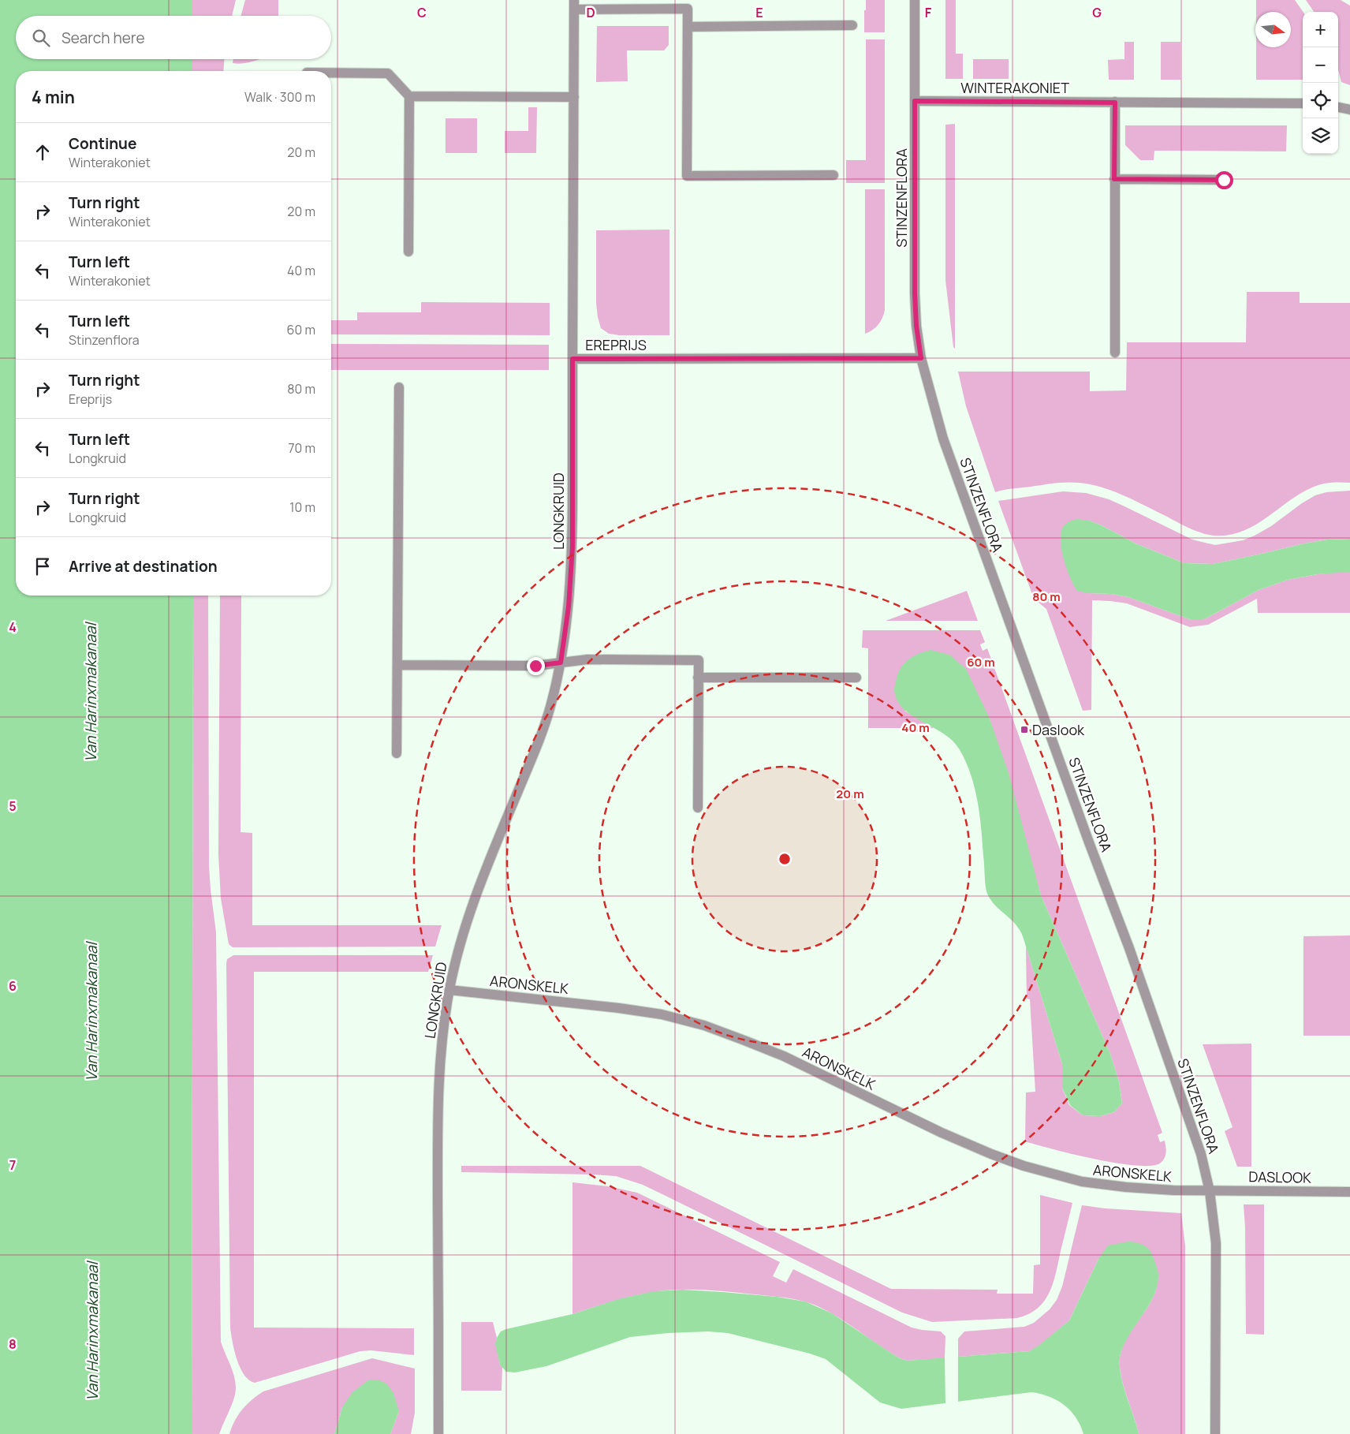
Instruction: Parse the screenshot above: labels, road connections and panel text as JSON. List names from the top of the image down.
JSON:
{
  "streets": {
    "street": [
      "WINTERAKONIET",
      "STINZENFLORA",
      "EREPRIJS",
      "LONGKRUID",
      "ARONSKELK",
      "DASLOOK"
    ]
  },
  "crossings": [
    ["WINTERAKONIET", "STINZENFLORA"],
    ["STINZENFLORA", "EREPRIJS"],
    ["STINZENFLORA", "ARONSKELK"],
    ["STINZENFLORA", "DASLOOK"],
    ["EREPRIJS", "LONGKRUID"],
    ["LONGKRUID", "ARONSKELK"],
    ["ARONSKELK", "DASLOOK"]
  ],
  "water": ["Van Harinxmakanaal"],
  "places": {
    "transit": ["Daslook"]
  },
  "north": "right",
  "page": {
    "map_buttons": ["+", "−"],
    "search": "Search here",
    "heading": ["4 min", "Walk · 300 m"],
    "list": [
      ["Continue", "Winterakoniet", "20 m"],
      ["Turn right", "Winterakoniet", "20 m"],
      ["Turn left", "Winterakoniet", "40 m"],
      ["Turn left", "Stinzenflora", "60 m"],
      ["Turn right", "Ereprijs", "80 m"],
      ["Turn left", "Longkruid", "70 m"],
      ["Turn right", "Longkruid", "10 m"],
      "Arrive at destination"
    ]
  },
  "grid": {
    "columns": [
      "C",
      "D",
      "E",
      "F",
      "G"
    ],
    "rows": [
      "4",
      "5",
      "6",
      "7",
      "8"
    ]
  },
  "rings": [
    "80 m",
    "60 m",
    "40 m",
    "20 m"
  ]
}
